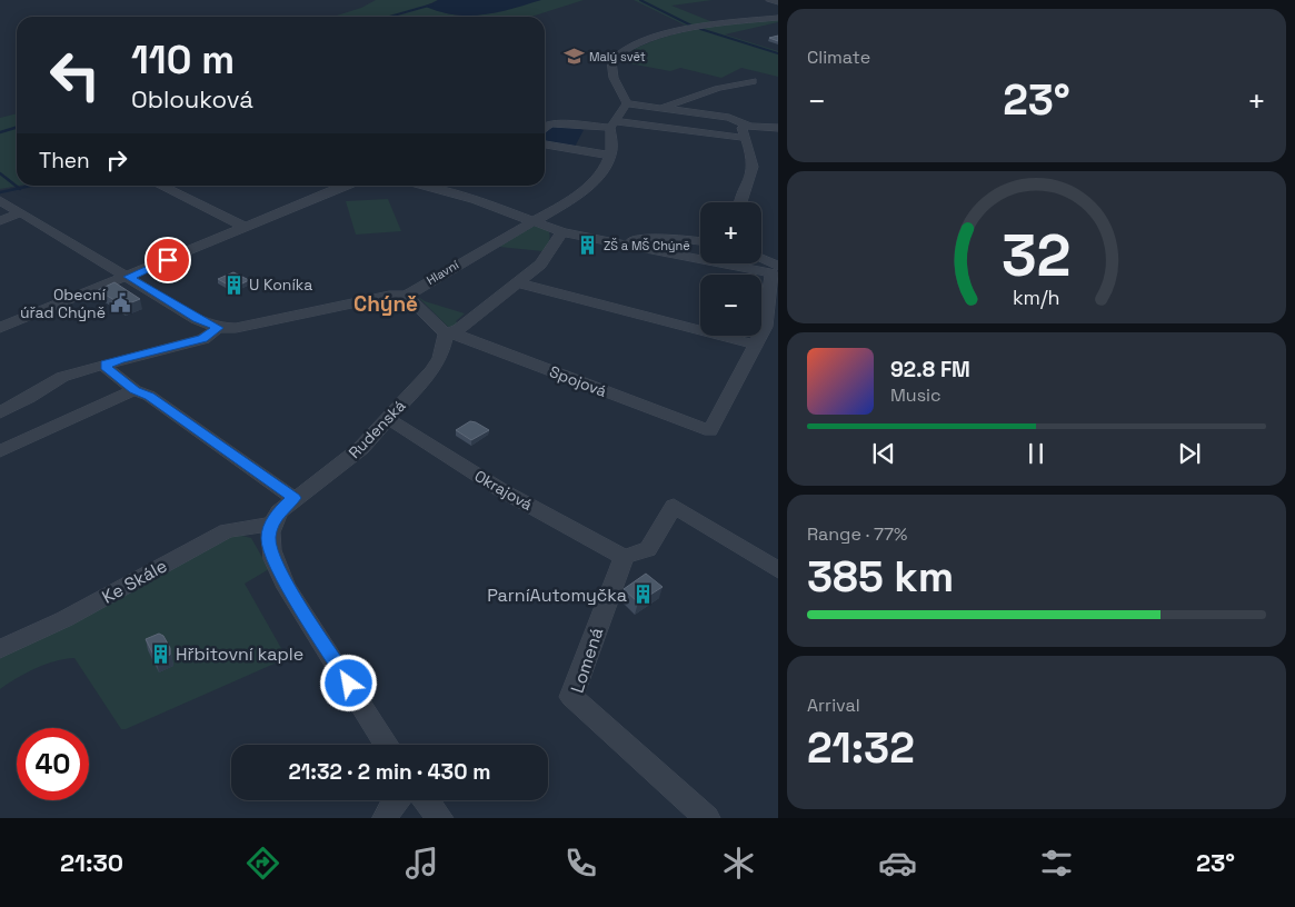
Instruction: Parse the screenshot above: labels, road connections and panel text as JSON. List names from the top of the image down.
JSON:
{
  "streets": {
    "street": [
      "Hlavní",
      "Spojová",
      "Rudenská",
      "Okrajová",
      "Ke Skále",
      "Lomená"
    ]
  },
  "crossings": [
    ["Spojová", "Rudenská"],
    ["Rudenská", "Okrajová"],
    ["Rudenská", "Ke Skále"],
    ["Okrajová", "Lomená"]
  ],
  "districts": ["Chýně"],
  "places": {
    "school or university": ["Malý svět"],
    "building": [
      "ZŠ a MŠ Chýně",
      "U Koníka",
      "ParníAutomyčka",
      "Hřbitovní kaple"
    ],
    "public building": ["Obecní úřad Chýně"]
  },
  "page": {
    "tile": [
      "Climate",
      ["Range · 77%", "385 km"],
      ["Arrival", "21:32"]
    ],
    "turn": ["110 m", "Oblouková"],
    "heat": ["−", "23°", "+"],
    "then": "Then",
    "map_buttons": ["+", "−"],
    "song": ["92.8 FM", "Music"],
    "limit": "40",
    "trip": "21:32 · 2 min · 430 m",
    "tabs": ["21:30", "23°"],
    "gauge": ["32", "km/h"]
  }
}
